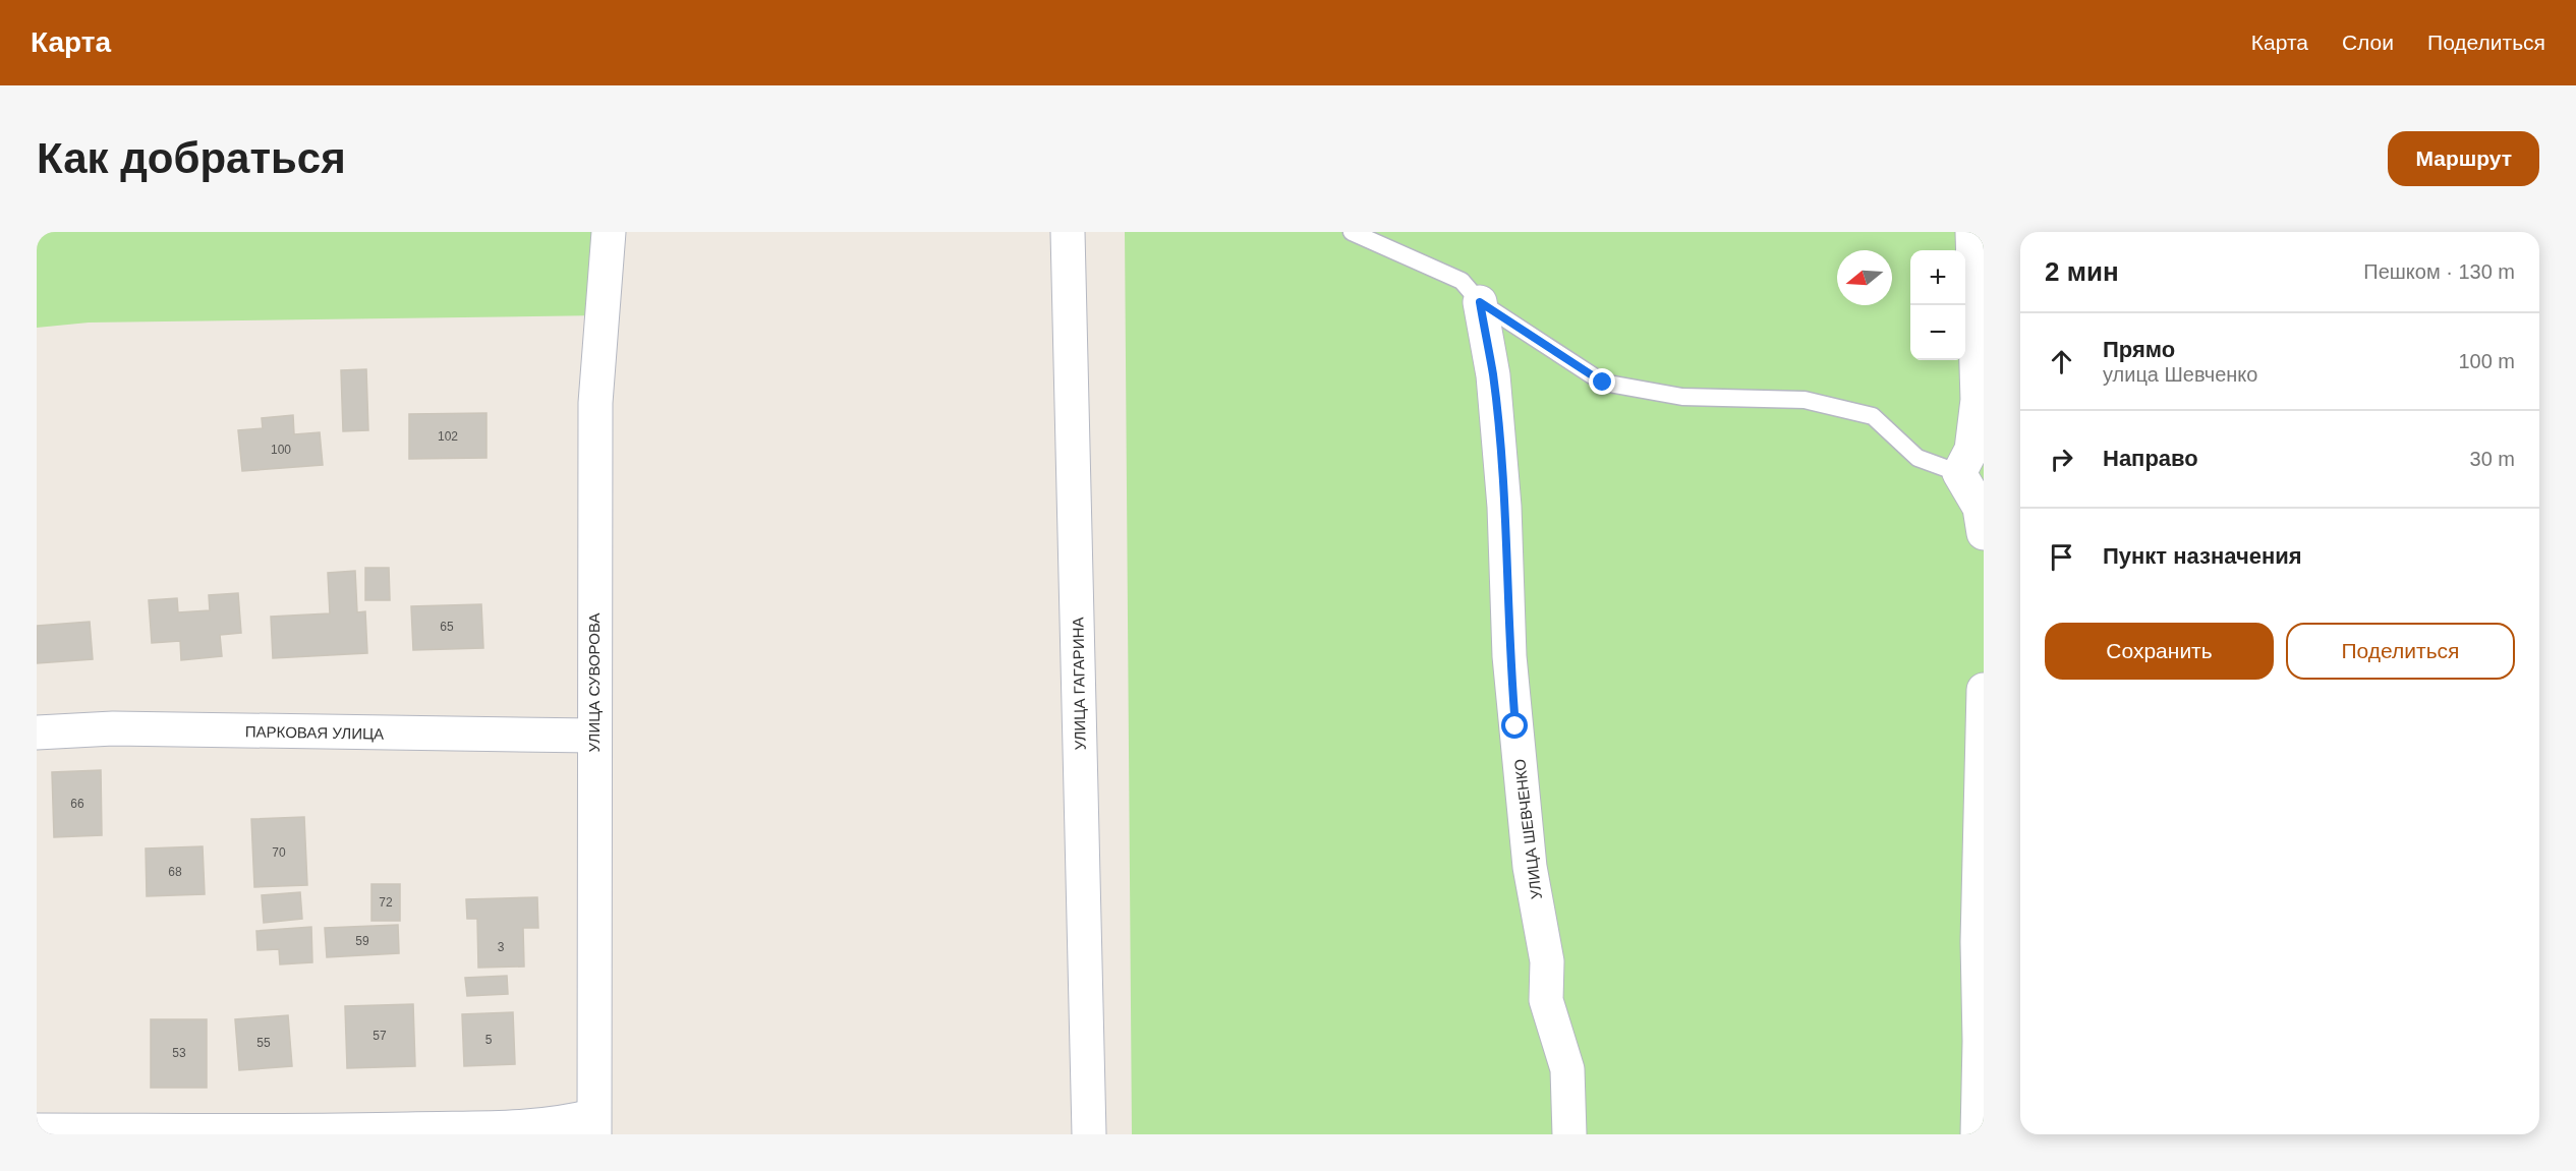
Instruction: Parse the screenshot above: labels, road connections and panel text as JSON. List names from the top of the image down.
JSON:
{
  "streets": {
    "street": [
      "УЛИЦА СУВОРОВА",
      "УЛИЦА ГАГАРИНА",
      "ПАРКОВАЯ УЛИЦА",
      "УЛИЦА ШЕВЧЕНКО"
    ]
  },
  "crossings": [
    ["УЛИЦА СУВОРОВА", "ПАРКОВАЯ УЛИЦА"]
  ],
  "house_numbers": [
    "102",
    "100",
    "65",
    "66",
    "70",
    "68",
    "72",
    "59",
    "3",
    "57",
    "5",
    "55",
    "53"
  ],
  "north": "left",
  "page": {
    "header": "Карта",
    "nav": ["Карта", "Слои", "Поделиться"],
    "buttons": [
      "Маршрут",
      ["Сохранить", "Поделиться"]
    ],
    "title": "Как добраться",
    "heading": ["2 мин", "Пешком · 130 m"],
    "map_buttons": ["+", "−"],
    "list": [
      ["Прямо", "улица Шевченко", "100 m"],
      ["Направо", "30 m"],
      "Пункт назначения"
    ]
  }
}
